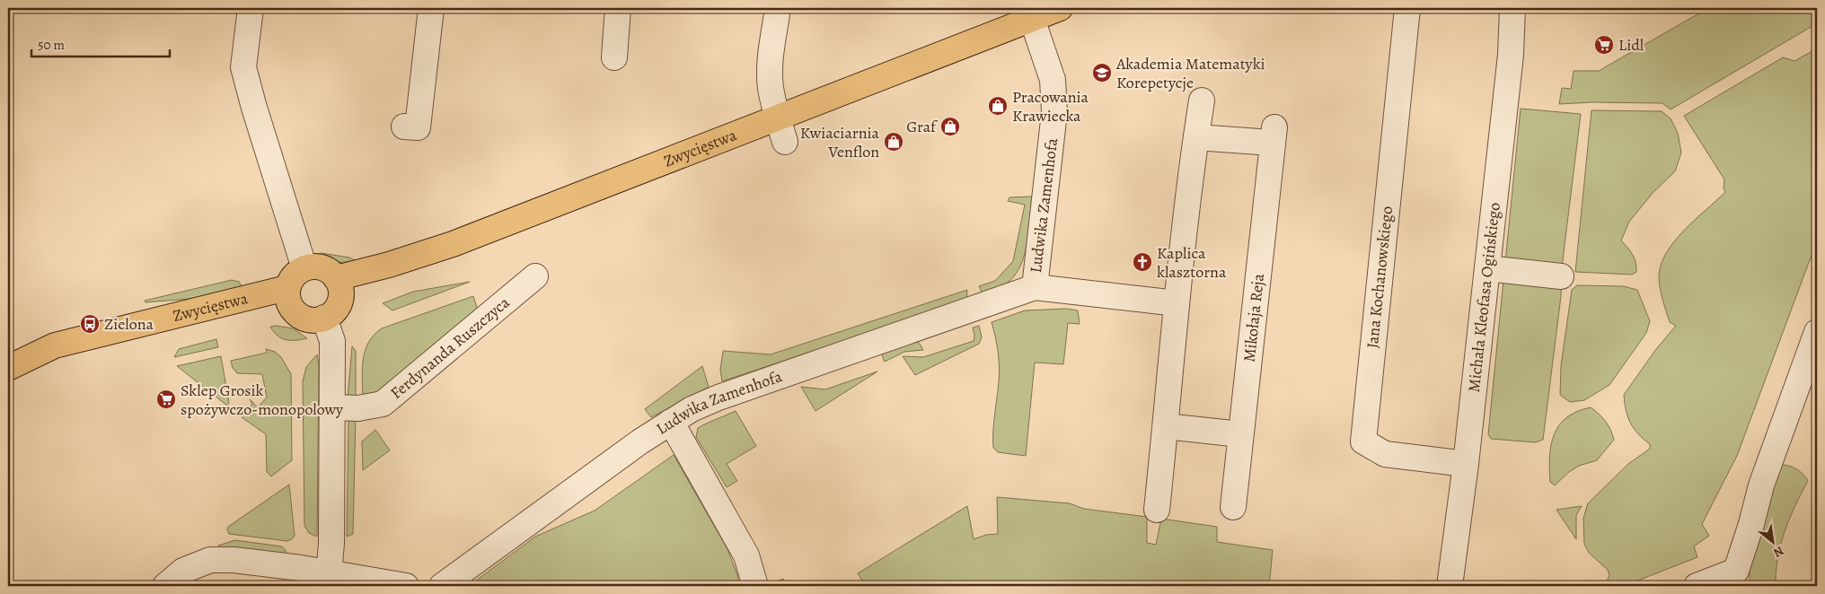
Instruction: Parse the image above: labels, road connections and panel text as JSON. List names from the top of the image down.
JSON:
{
  "streets": {
    "main road": ["Zwycięstwa"],
    "street": [
      "Ludwika Zamenhofa",
      "Jana Kochanowskiego",
      "Michała Kleofasa Ogińskiego",
      "Mikołaja Reja",
      "Ferdynanda Ruszczyca"
    ]
  },
  "crossings": [
    ["Zwycięstwa", "Ludwika Zamenhofa"],
    ["Jana Kochanowskiego", "Michała Kleofasa Ogińskiego"]
  ],
  "places": {
    "supermarket": ["Lidl", "Sklep Grosik spożywczo-monopolowy"],
    "school or university": ["Akademia Matematyki Korepetycje"],
    "shop": ["Pracowania Krawiecka", "Graf", "Kwiaciarnia Venflon"],
    "church": ["Kaplica klasztorna"],
    "bus stop": ["Zielona"]
  },
  "scale_bar": "50 m",
  "north": "bottom right"
}
